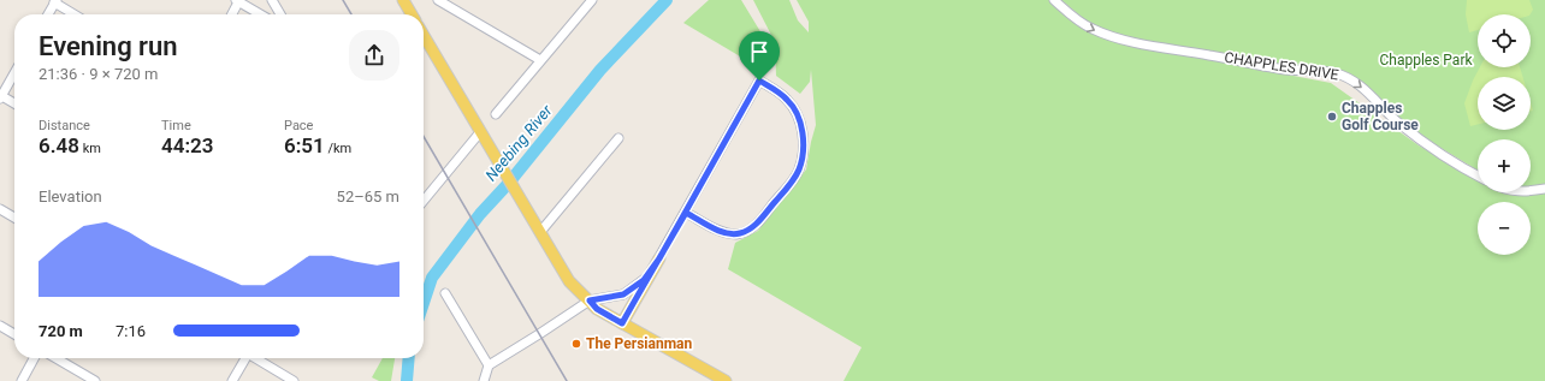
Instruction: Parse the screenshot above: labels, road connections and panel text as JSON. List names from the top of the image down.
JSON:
{
  "streets": {
    "street": ["CHAPPLES DRIVE"]
  },
  "one_way": ["CHAPPLES DRIVE"],
  "water": ["Neebing River"],
  "parks": ["Chapples Park"],
  "places": ["Chapples Golf Course", "The Persianman"],
  "page": {
    "map_buttons": ["+", "−"],
    "heading": ["Evening run", "21:36 · 9 × 720 m"],
    "stats": [
      ["Distance", "6.48 km"],
      ["Time", "44:23"],
      ["Pace", "6:51 /km"]
    ],
    "chart": ["Elevation", "52–65 m"],
    "list": [
      {
        "name": "720 m",
        "note": "7:16"
      }
    ]
  }
}
